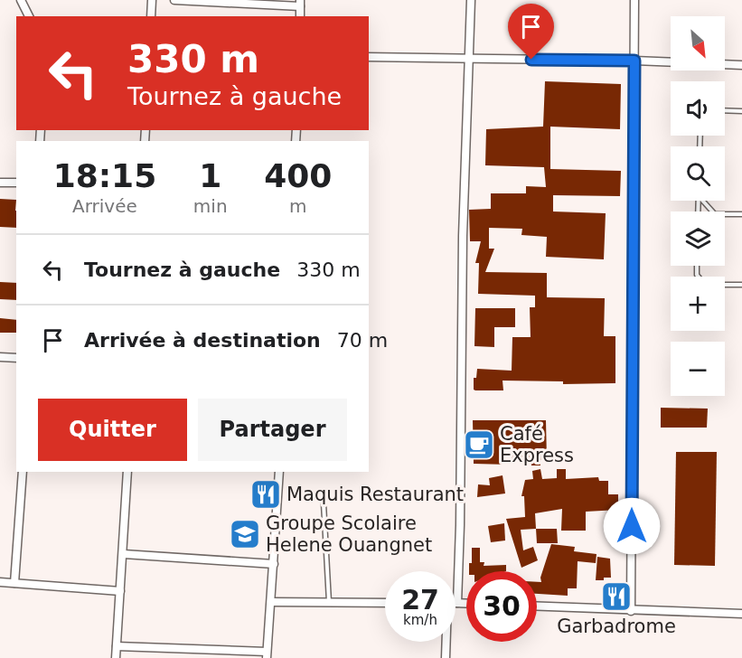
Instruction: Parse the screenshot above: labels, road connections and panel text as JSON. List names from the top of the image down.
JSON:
{
  "places": {
    "cafe": ["Café Express"],
    "restaurant": ["Maquis Restaurant", "Garbadrome"],
    "school or university": ["Groupe Scolaire Helene Ouangnet"]
  },
  "north": "bottom right",
  "page": {
    "map_buttons": ["+", "−"],
    "turn": ["330 m", "Tournez à gauche"],
    "eta": [
      "18:15",
      "Arrivée",
      "1",
      "min",
      "400",
      "m"
    ],
    "list": [
      {
        "name": "Tournez à gauche",
        "value": "330 m"
      },
      {
        "name": "Arrivée à destination",
        "value": "70 m"
      }
    ],
    "buttons": ["Quitter", "Partager"],
    "speed": "27 km/h",
    "limit": "30"
  }
}
